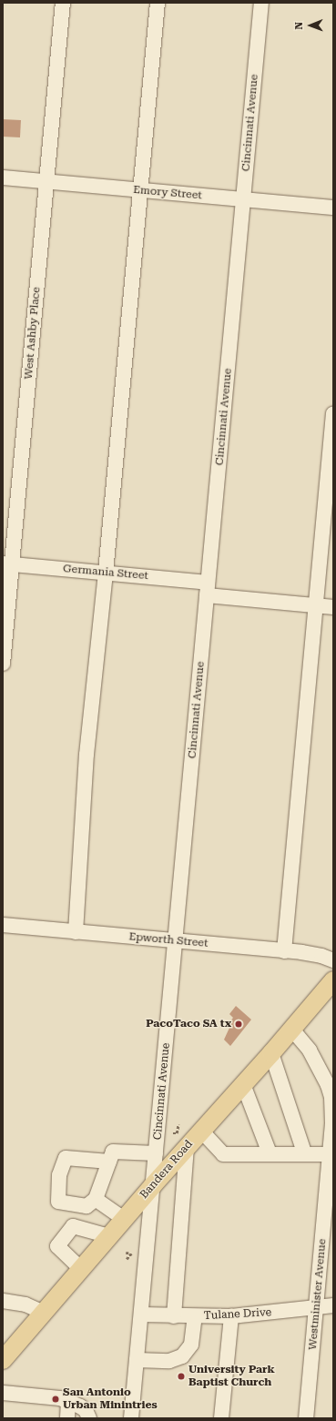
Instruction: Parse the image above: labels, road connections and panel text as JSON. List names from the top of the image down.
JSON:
{
  "streets": {
    "main road": ["Bandera Road"],
    "street": [
      "Cincinnati Avenue",
      "Emory Street",
      "West Ashby Place",
      "Germania Street",
      "Epworth Street",
      "Westminister Avenue",
      "Tulane Drive"
    ]
  },
  "crossings": [
    ["Cincinnati Avenue", "Emory Street"],
    ["Cincinnati Avenue", "Germania Street"],
    ["Cincinnati Avenue", "Epworth Street"],
    ["Cincinnati Avenue", "Bandera Road"],
    ["Cincinnati Avenue", "Tulane Drive"],
    ["Emory Street", "West Ashby Place"],
    ["West Ashby Place", "Germania Street"],
    ["Bandera Road", "Westminister Avenue"],
    ["Westminister Avenue", "Tulane Drive"]
  ],
  "places": ["PacoTaco SA tx", "University Park Baptist Church", "San Antonio Urban Minintries"],
  "north": "left"
}
